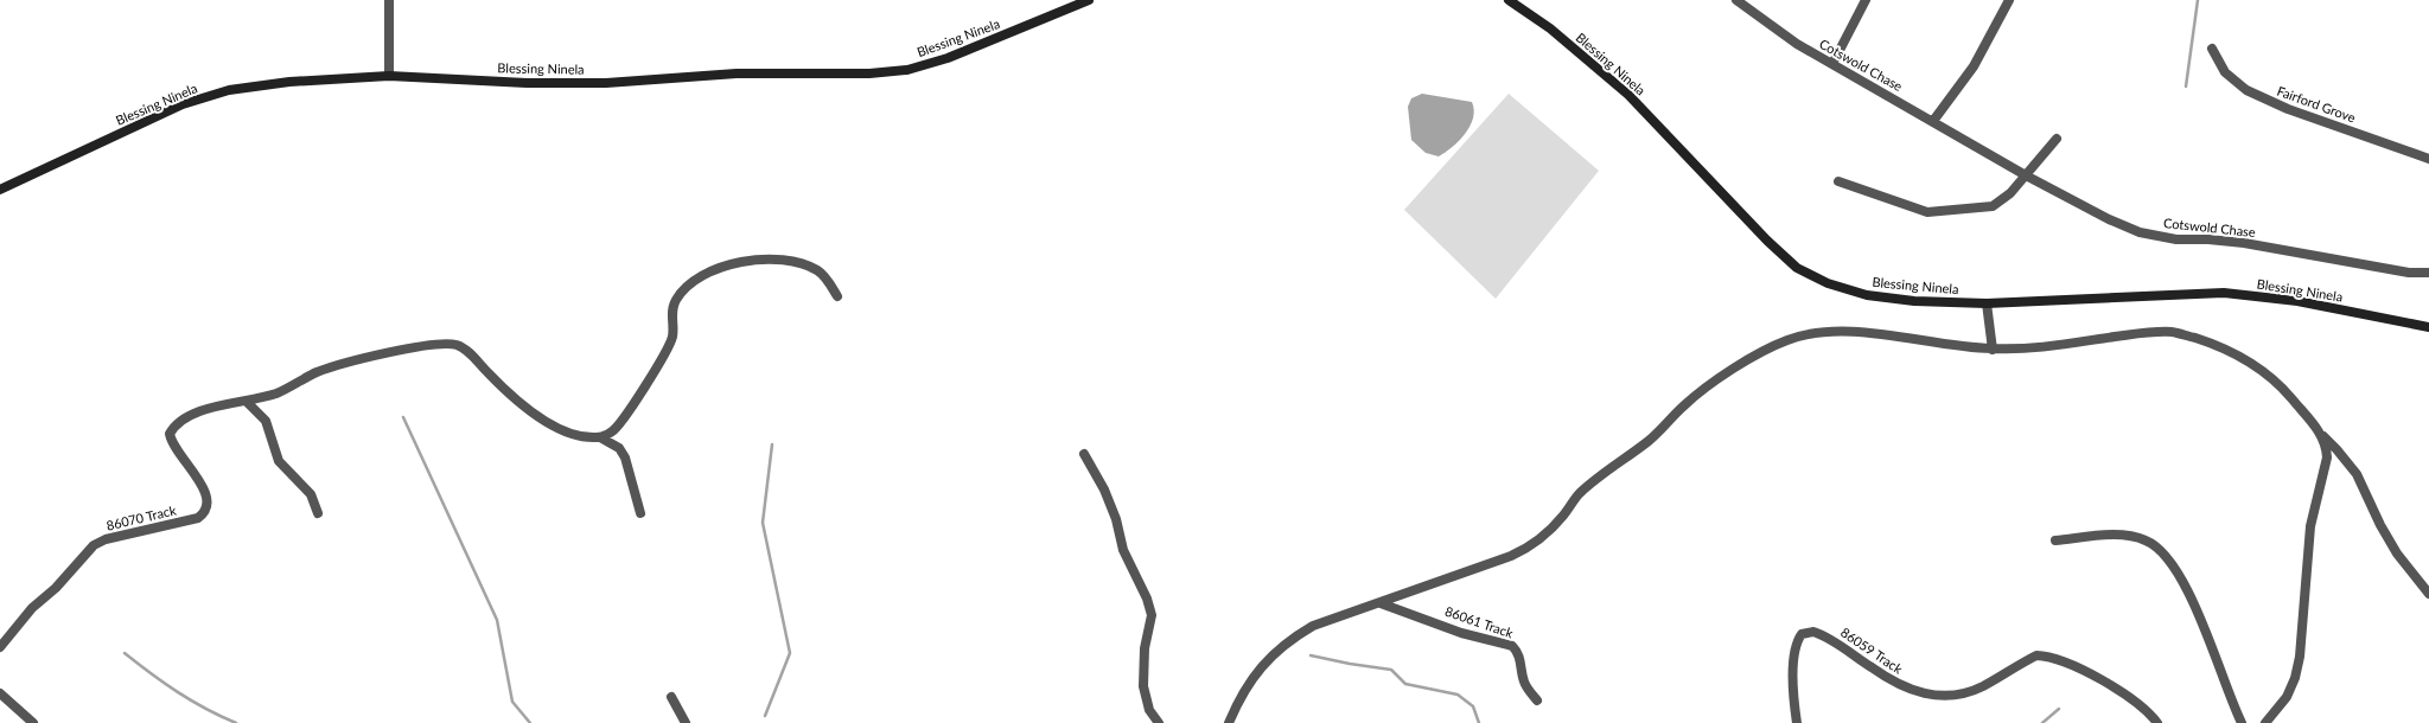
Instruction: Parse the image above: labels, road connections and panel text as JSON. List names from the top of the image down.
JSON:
{
  "streets": {
    "street": [
      "Blessing Ninela",
      "Cotswold Chase",
      "Fairford Grove",
      "86070 Track",
      "86061 Track",
      "86059 Track"
    ]
  }
}
